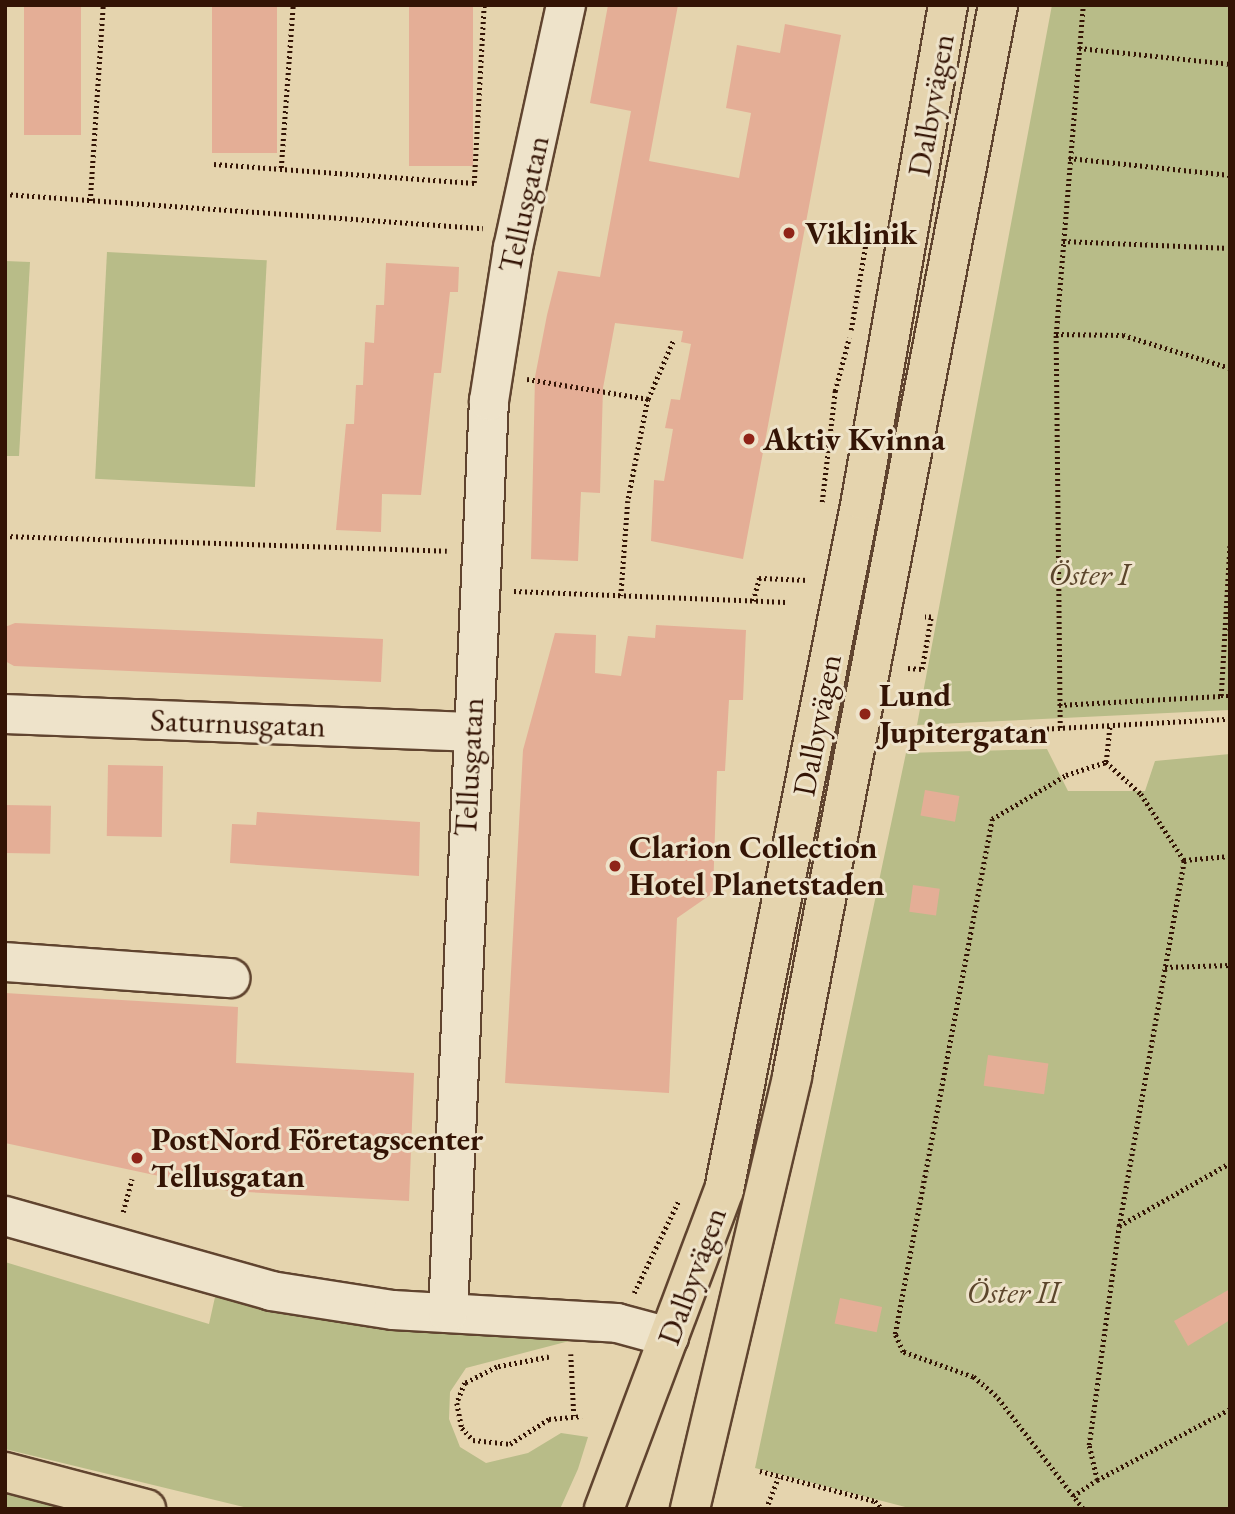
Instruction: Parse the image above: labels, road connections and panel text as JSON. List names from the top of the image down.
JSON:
{
  "streets": {
    "main road": ["Dalbyvägen"],
    "street": ["Tellusgatan", "Saturnusgatan"]
  },
  "crossings": [
    ["Tellusgatan", "Saturnusgatan"]
  ],
  "parks": ["Öster I", "Öster II"],
  "places": [
    "Viklinik",
    "Aktiv Kvinna",
    "Lund Jupitergatan",
    "Clarion Collection Hotel Planetstaden",
    "PostNord Företagscenter Tellusgatan"
  ]
}
